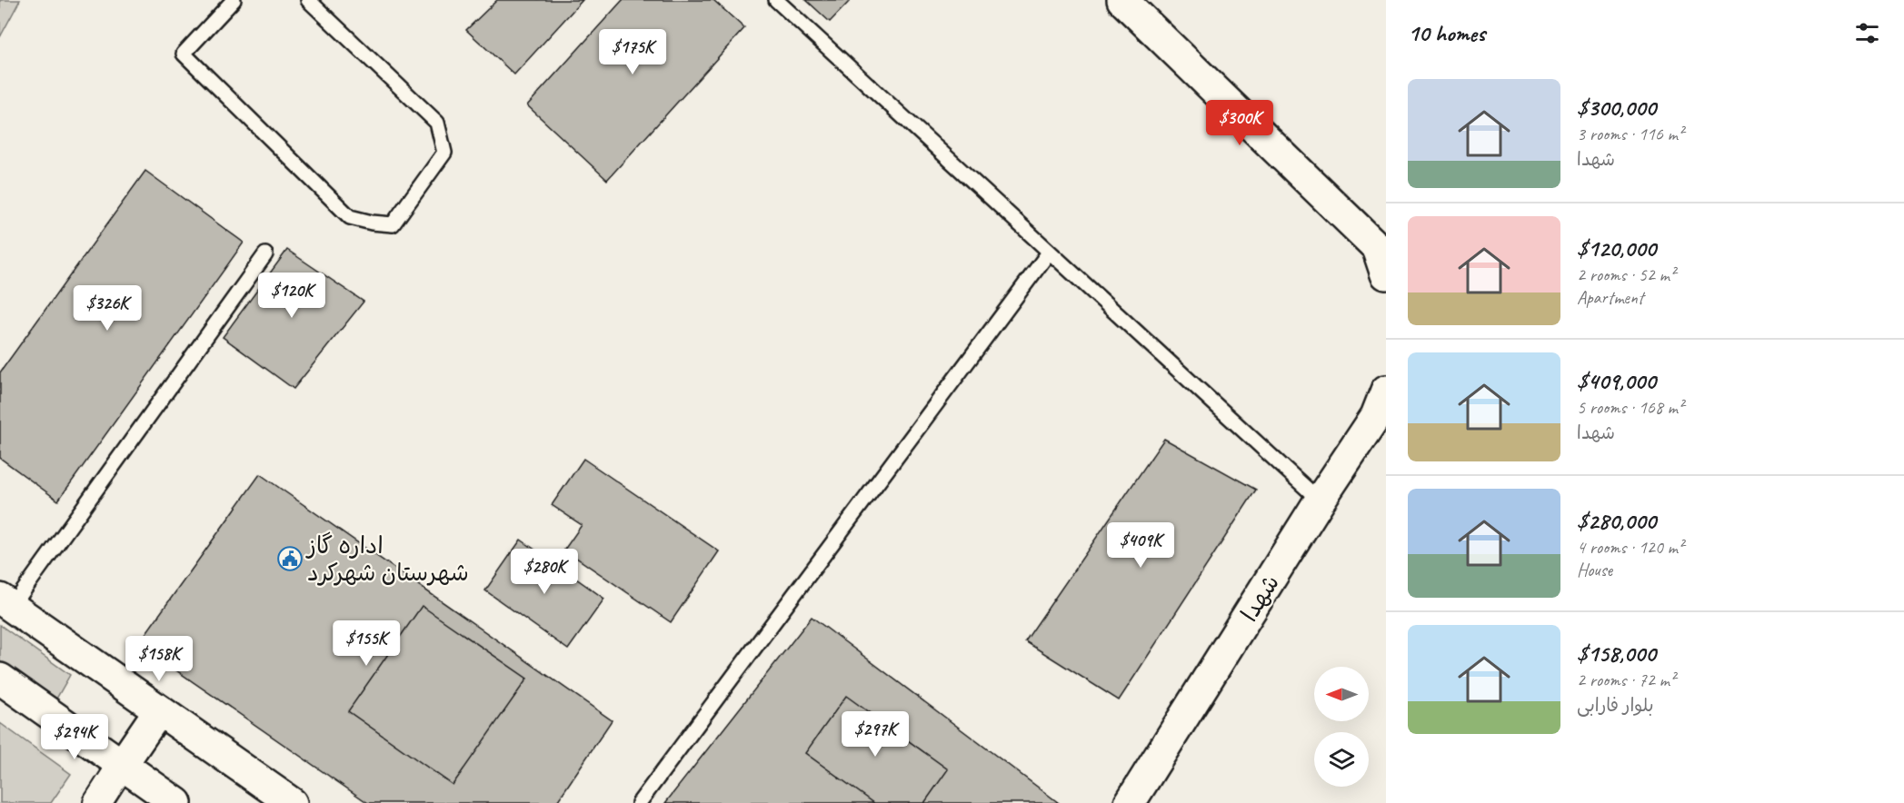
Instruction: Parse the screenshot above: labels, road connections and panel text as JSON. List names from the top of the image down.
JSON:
{
  "streets": {
    "main road": ["شهدا"]
  },
  "places": {
    "public building": ["اداره گاز شهرستان شهرکرد"]
  },
  "north": "left",
  "page": {
    "heading": "10 homes",
    "price": [
      "$175K",
      "$300K",
      "$120K",
      "$326K",
      "$409K",
      "$280K",
      "$155K",
      "$158K",
      "$297K",
      "$294K"
    ],
    "list": [
      {
        "name": "$300,000",
        "note": "3 rooms · 116 m² · شهدا"
      },
      {
        "name": "$120,000",
        "note": "2 rooms · 52 m² · Apartment"
      },
      {
        "name": "$409,000",
        "note": "5 rooms · 168 m² · شهدا"
      },
      {
        "name": "$280,000",
        "note": "4 rooms · 120 m² · House"
      },
      {
        "name": "$158,000",
        "note": "2 rooms · 72 m² · بلوار فارابی"
      }
    ]
  }
}
